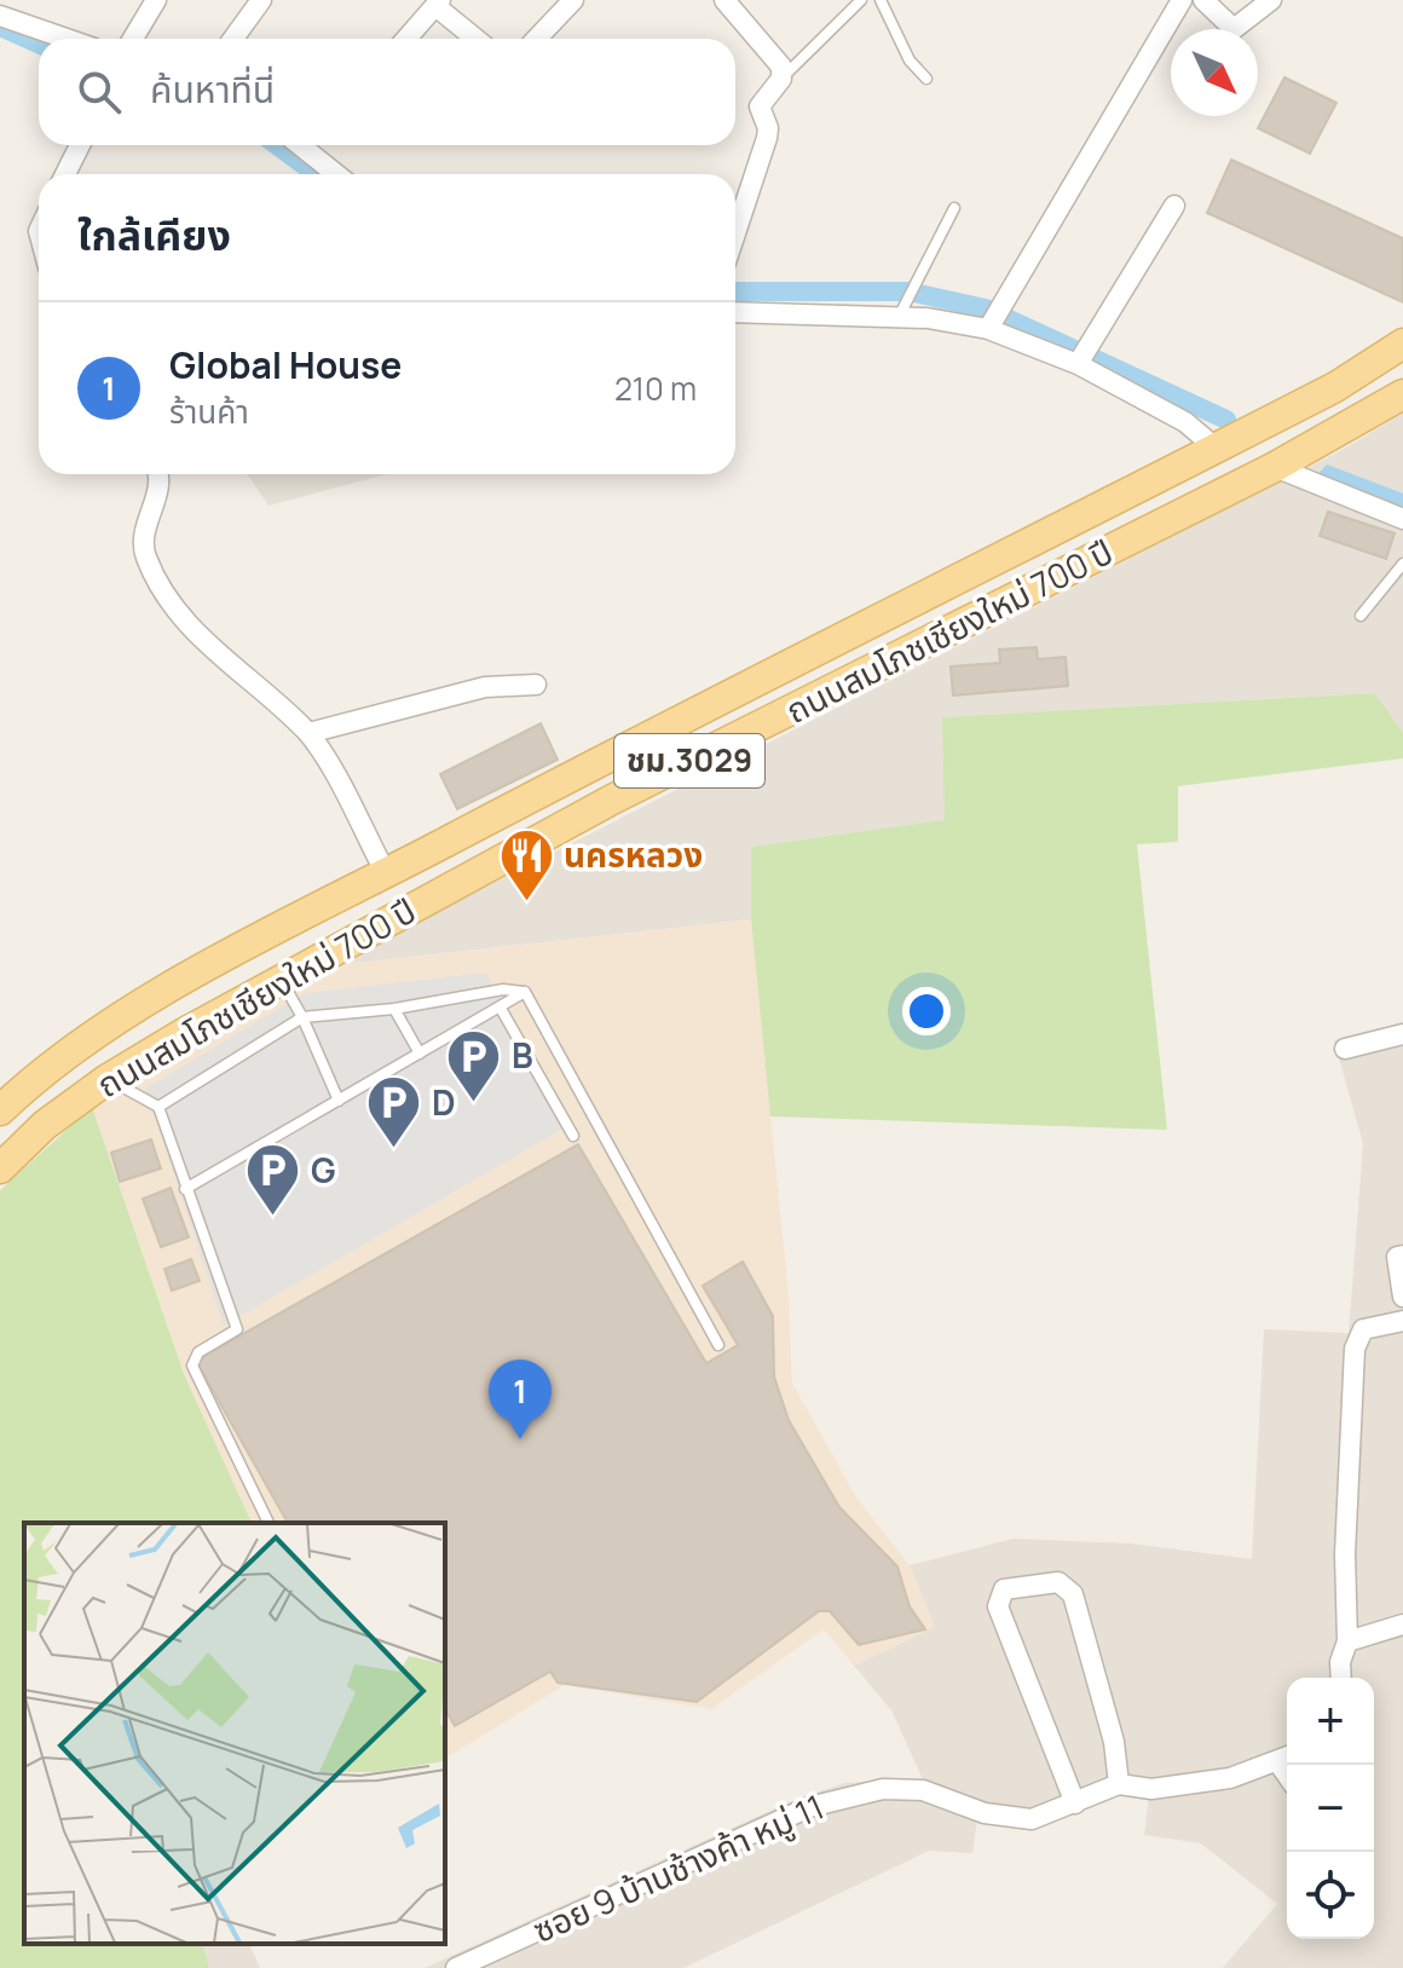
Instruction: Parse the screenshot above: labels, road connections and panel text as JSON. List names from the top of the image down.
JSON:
{
  "streets": {
    "main road": ["ถนนสมโภชเชียงใหม่ 700 ปี", "ชม.3029"],
    "street": ["ซอย 9 บ้านช้างค้า หมู่ 11"]
  },
  "places": {
    "restaurant": ["นครหลวง"],
    "parking": ["B", "D", "G"]
  },
  "north": "bottom right",
  "page": {
    "search": "ค้นหาที่นี่",
    "heading": "ใกล้เคียง",
    "list": [
      {
        "mark": "1",
        "name": "Global House",
        "note": "ร้านค้า",
        "value": "210 m"
      }
    ],
    "pins": "1",
    "map_buttons": ["+", "−"]
  }
}
